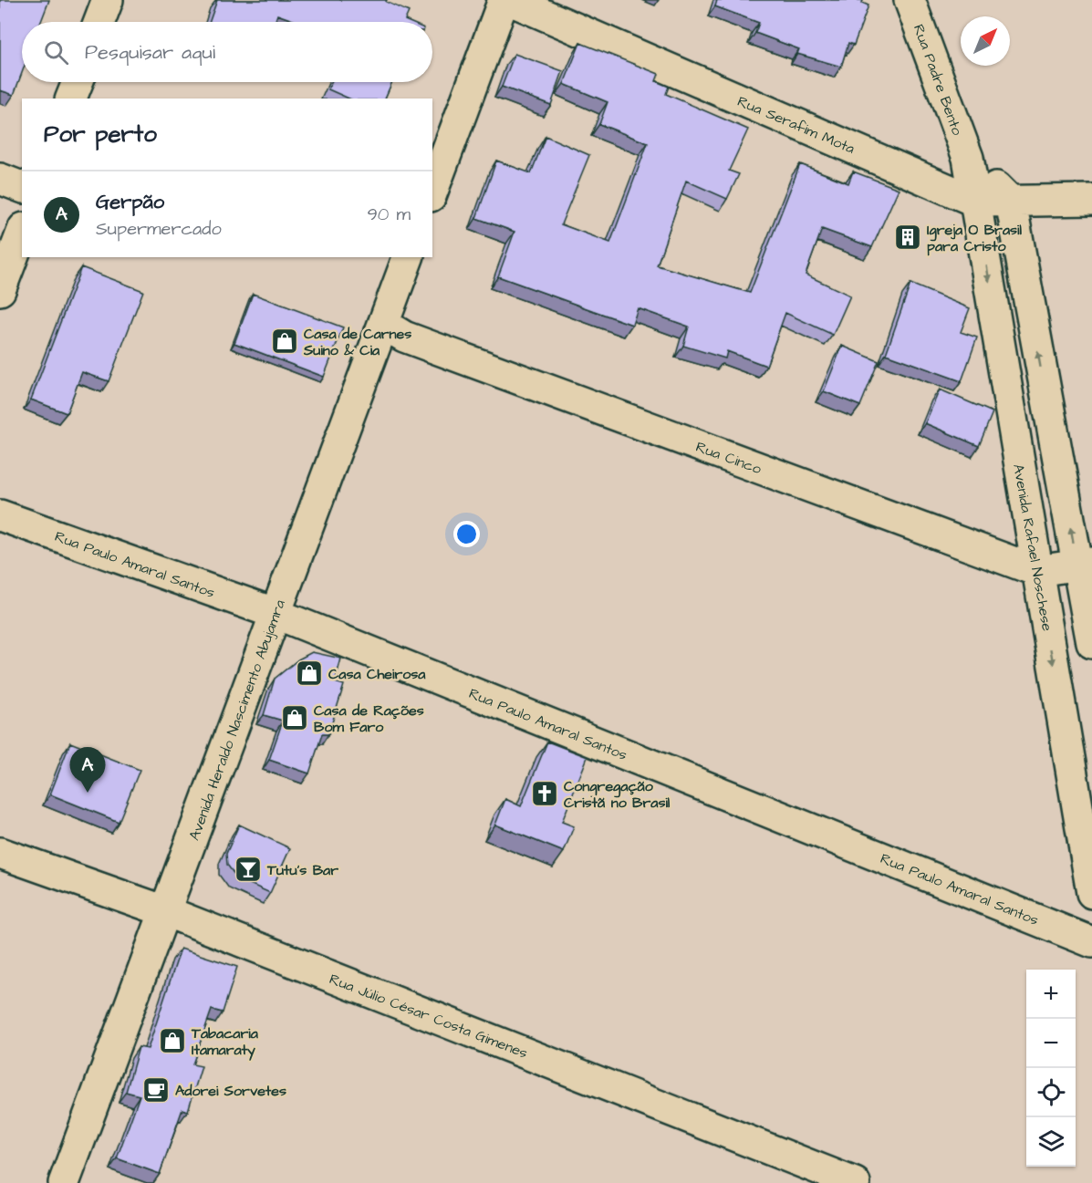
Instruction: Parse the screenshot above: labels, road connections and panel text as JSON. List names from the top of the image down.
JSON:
{
  "streets": {
    "street": [
      "Rua Padre Bento",
      "Rua Serafim Mota",
      "Rua Cinco",
      "Avenida Rafael Noschese",
      "Rua Paulo Amaral Santos",
      "Avenida Heraldo Nascimento Abujamra",
      "Rua Júlio César Costa Gimenes"
    ]
  },
  "crossings": [
    ["Rua Padre Bento", "Rua Serafim Mota"],
    ["Rua Padre Bento", "Avenida Rafael Noschese"],
    ["Rua Serafim Mota", "Avenida Rafael Noschese"],
    ["Rua Cinco", "Avenida Rafael Noschese"],
    ["Rua Cinco", "Avenida Heraldo Nascimento Abujamra"],
    ["Rua Paulo Amaral Santos", "Avenida Heraldo Nascimento Abujamra"],
    ["Avenida Heraldo Nascimento Abujamra", "Rua Júlio César Costa Gimenes"]
  ],
  "places": {
    "building": ["Igreja O Brasil para Cristo"],
    "shop": [
      "Casa de Carnes Suino & Cia",
      "Casa Cheirosa",
      "Casa de Rações Bom Faro",
      "Tabacaria Itamaraty"
    ],
    "church": ["Congregação Cristã no Brasil"],
    "bar": ["Tutu's Bar"],
    "cafe": ["Adorei Sorvetes"]
  },
  "north": "top right",
  "page": {
    "search": "Pesquisar aqui",
    "heading": "Por perto",
    "list": [
      {
        "mark": "A",
        "name": "Gerpão",
        "note": "Supermercado",
        "value": "90 m"
      }
    ],
    "pins": "A",
    "map_buttons": ["+", "−"]
  }
}
